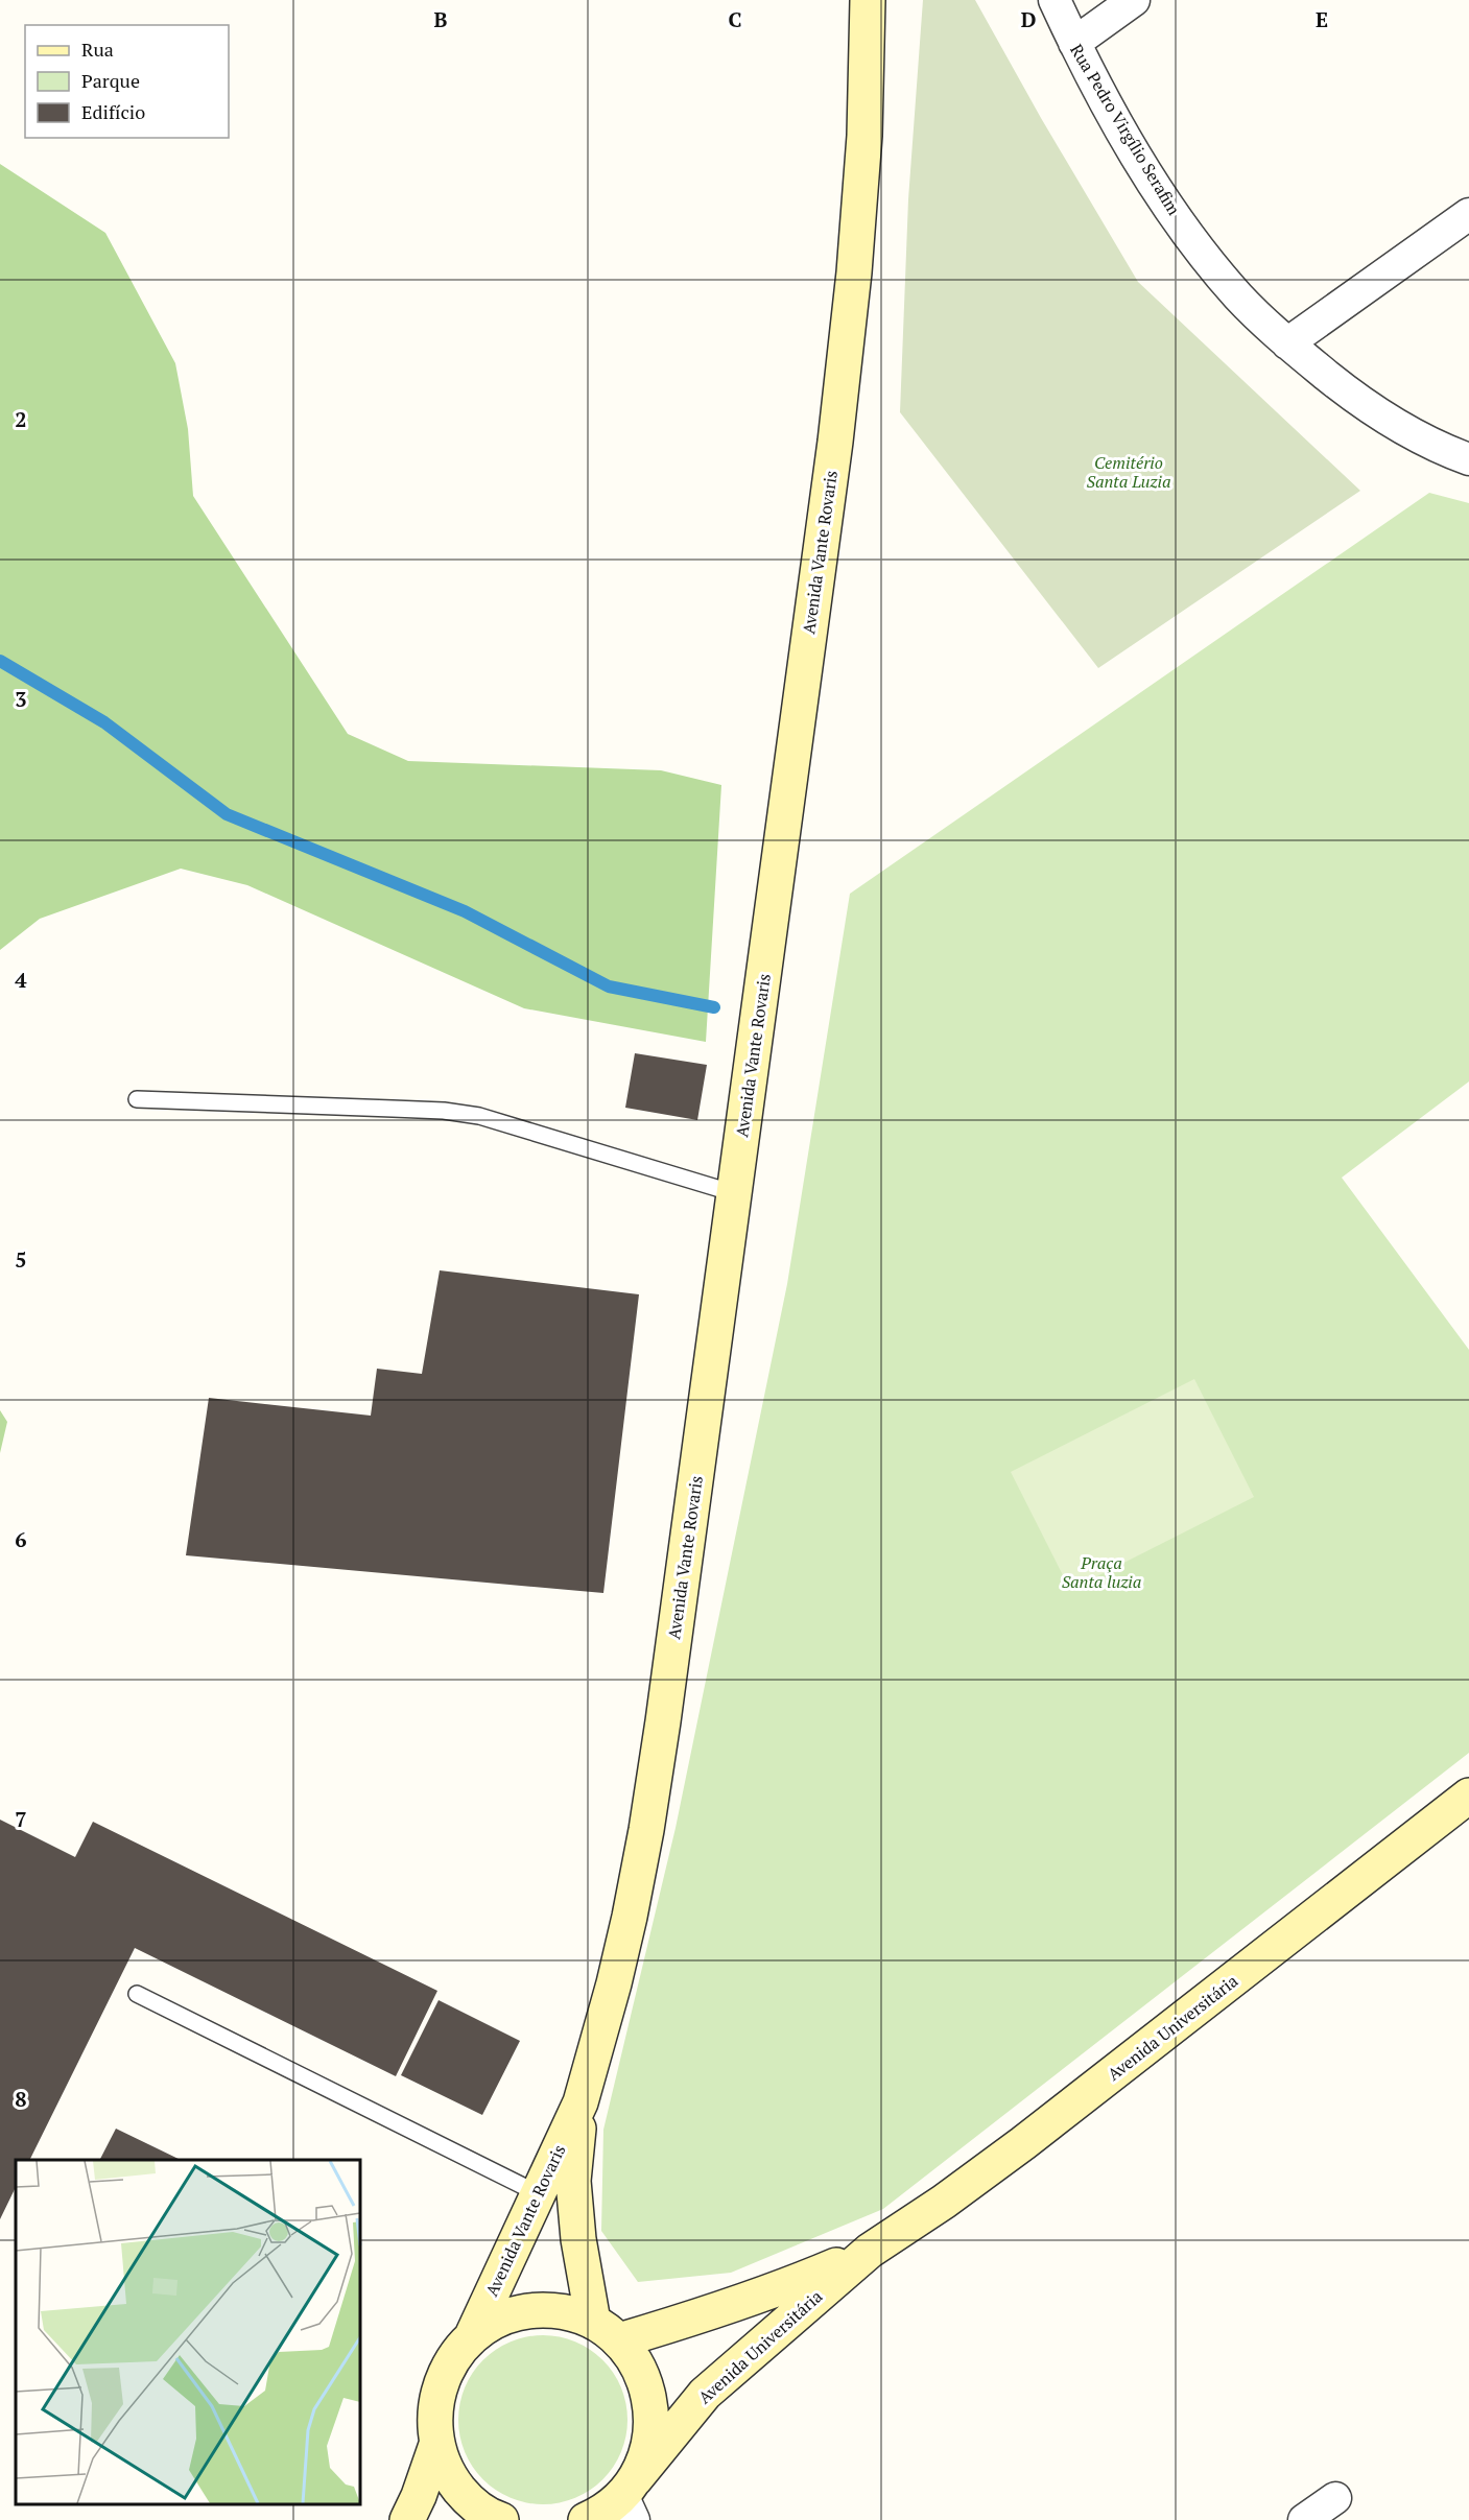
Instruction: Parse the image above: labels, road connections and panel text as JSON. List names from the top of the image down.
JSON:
{
  "streets": {
    "main road": ["Avenida Vante Rovaris", "Avenida Universitária"],
    "street": ["Rua Pedro Virgílio Serafim"]
  },
  "crossings": [
    ["Avenida Vante Rovaris", "Avenida Universitária"]
  ],
  "parks": ["Cemitério Santa Luzia", "Praça Santa luzia"],
  "legend": ["Rua", "Parque", "Edifício"],
  "grid": {
    "columns": [
      "B",
      "C",
      "D",
      "E"
    ],
    "rows": [
      "2",
      "3",
      "4",
      "5",
      "6",
      "7",
      "8"
    ]
  }
}
